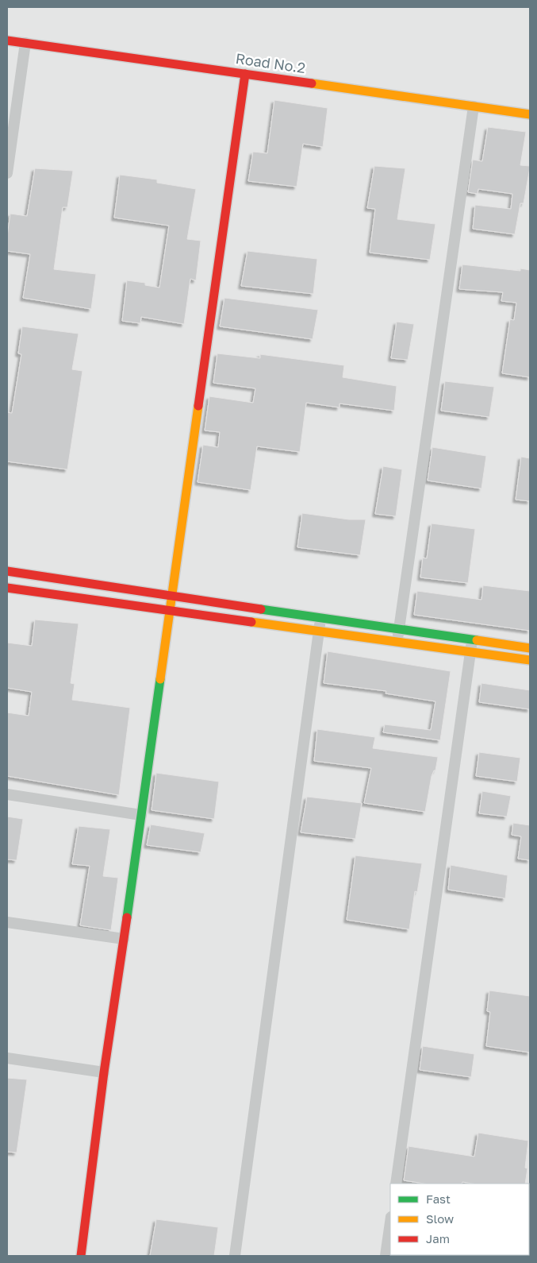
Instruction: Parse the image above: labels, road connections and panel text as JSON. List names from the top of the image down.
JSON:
{
  "streets": {
    "street": ["Road No.2"]
  },
  "legend": ["Fast", "Slow", "Jam"]
}
